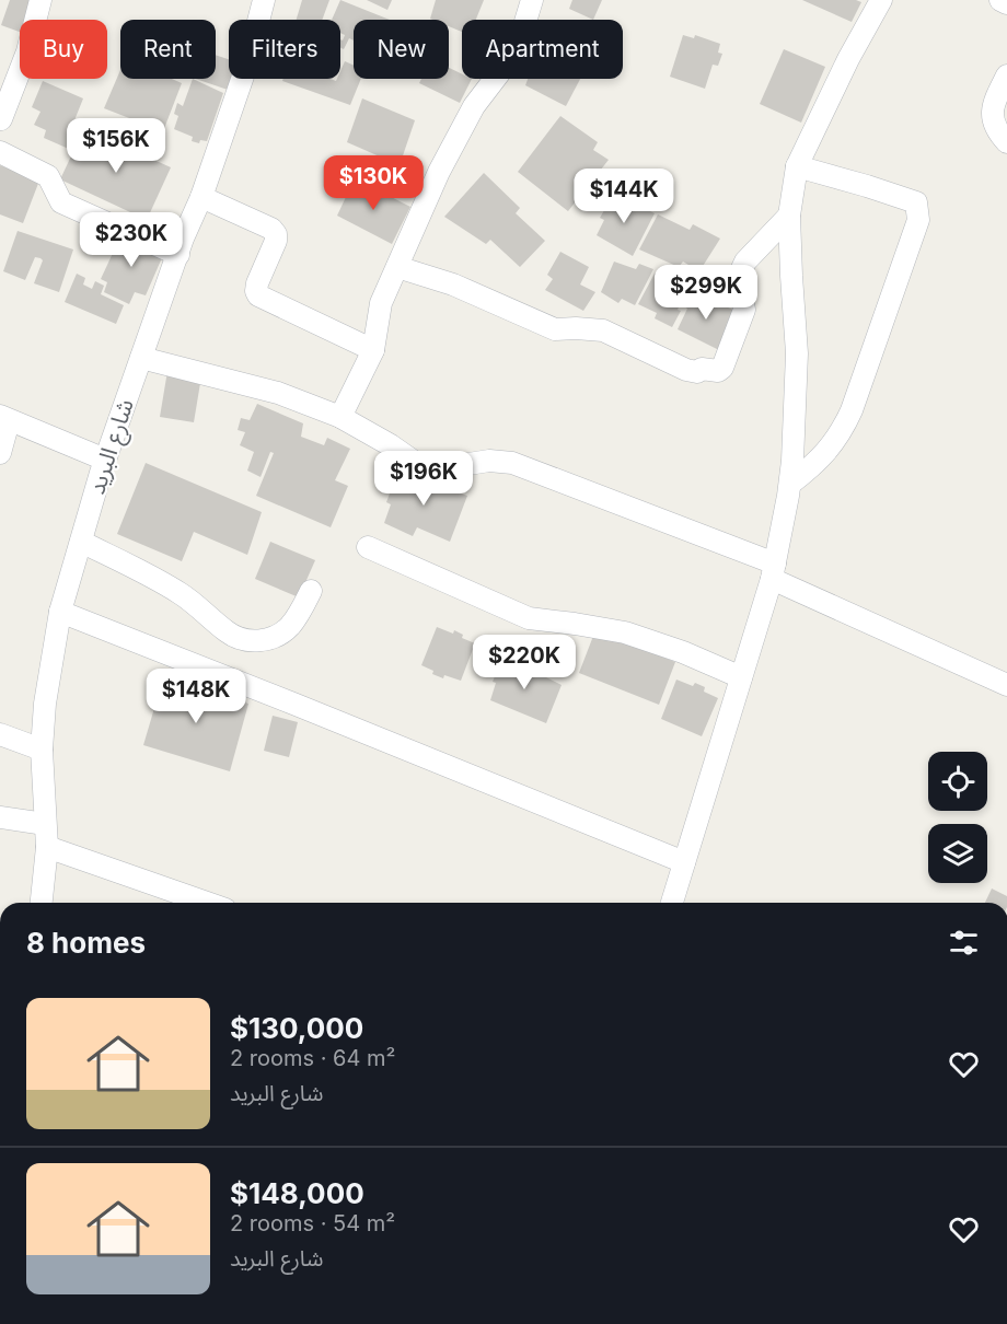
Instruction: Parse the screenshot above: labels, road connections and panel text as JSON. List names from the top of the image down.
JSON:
{
  "streets": {
    "street": ["شارع البريد"]
  },
  "page": {
    "chip": [
      "Buy",
      "Rent",
      "Filters",
      "New",
      "Apartment"
    ],
    "price": [
      "$156K",
      "$130K",
      "$144K",
      "$230K",
      "$299K",
      "$196K",
      "$220K",
      "$148K"
    ],
    "heading": "8 homes",
    "list": [
      {
        "name": "$130,000",
        "note": "2 rooms · 64 m² · شارع البريد"
      },
      {
        "name": "$148,000",
        "note": "2 rooms · 54 m² · شارع البريد"
      }
    ]
  }
}
